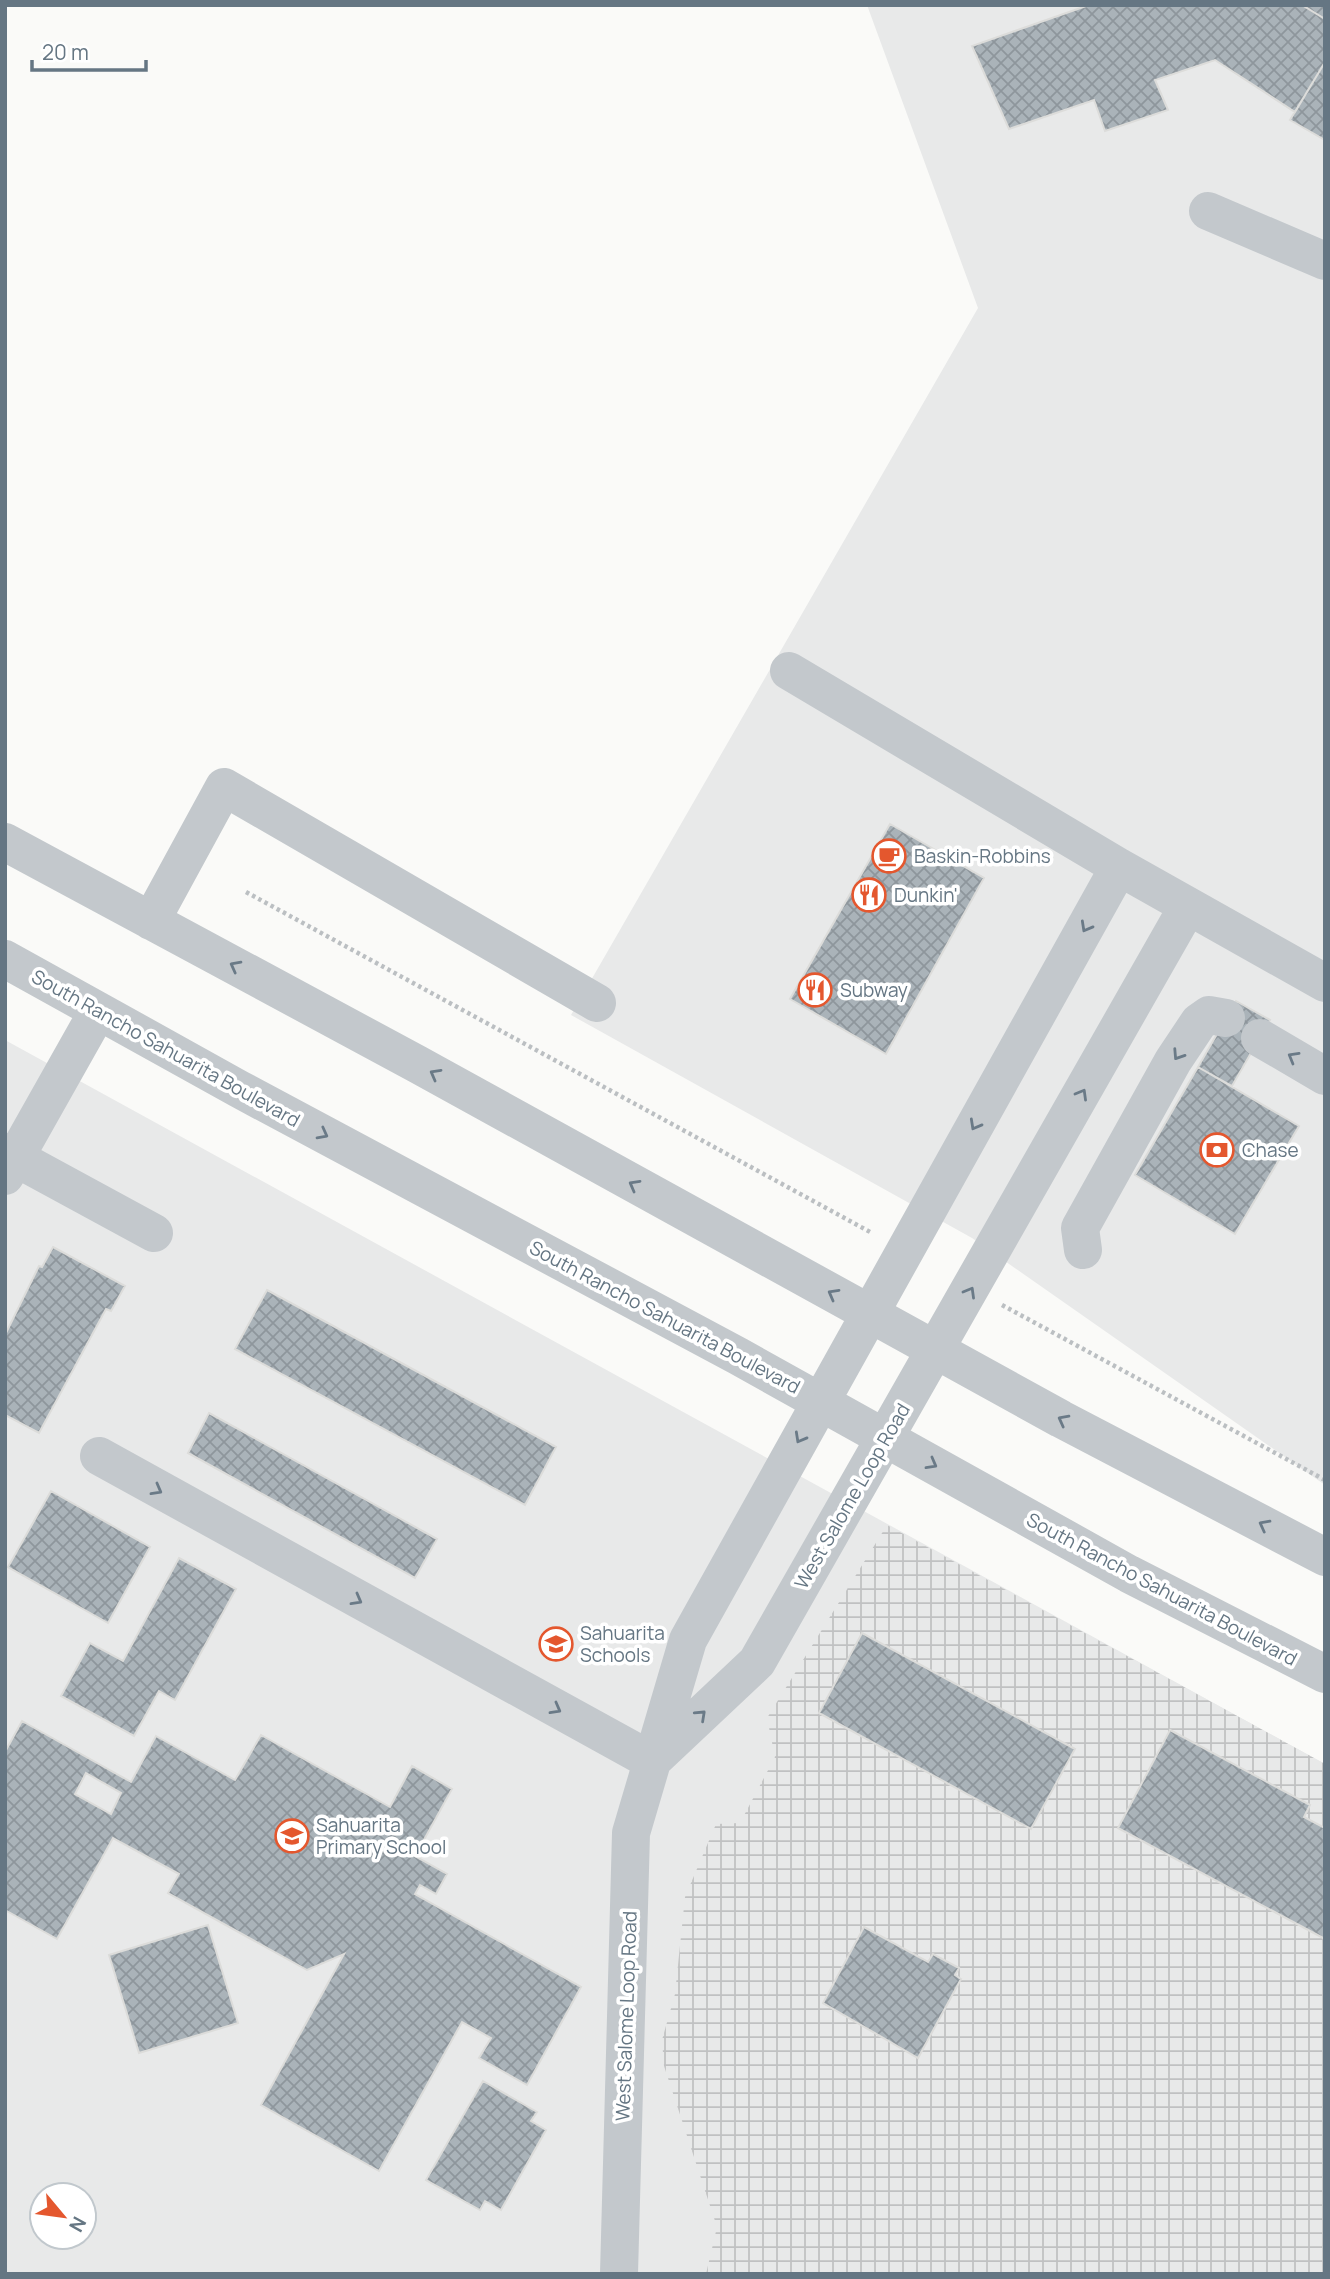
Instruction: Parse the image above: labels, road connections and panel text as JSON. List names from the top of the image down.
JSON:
{
  "streets": {
    "street": ["South Rancho Sahuarita Boulevard", "West Salome Loop Road"]
  },
  "crossings": [
    ["South Rancho Sahuarita Boulevard", "West Salome Loop Road"]
  ],
  "places": {
    "cafe": ["Baskin-Robbins"],
    "restaurant": ["Dunkin'", "Subway"],
    "bank": ["Chase"],
    "school or university": ["Sahuarita Schools", "Sahuarita Primary School"]
  },
  "scale_bar": "20 m",
  "north": "bottom right"
}
